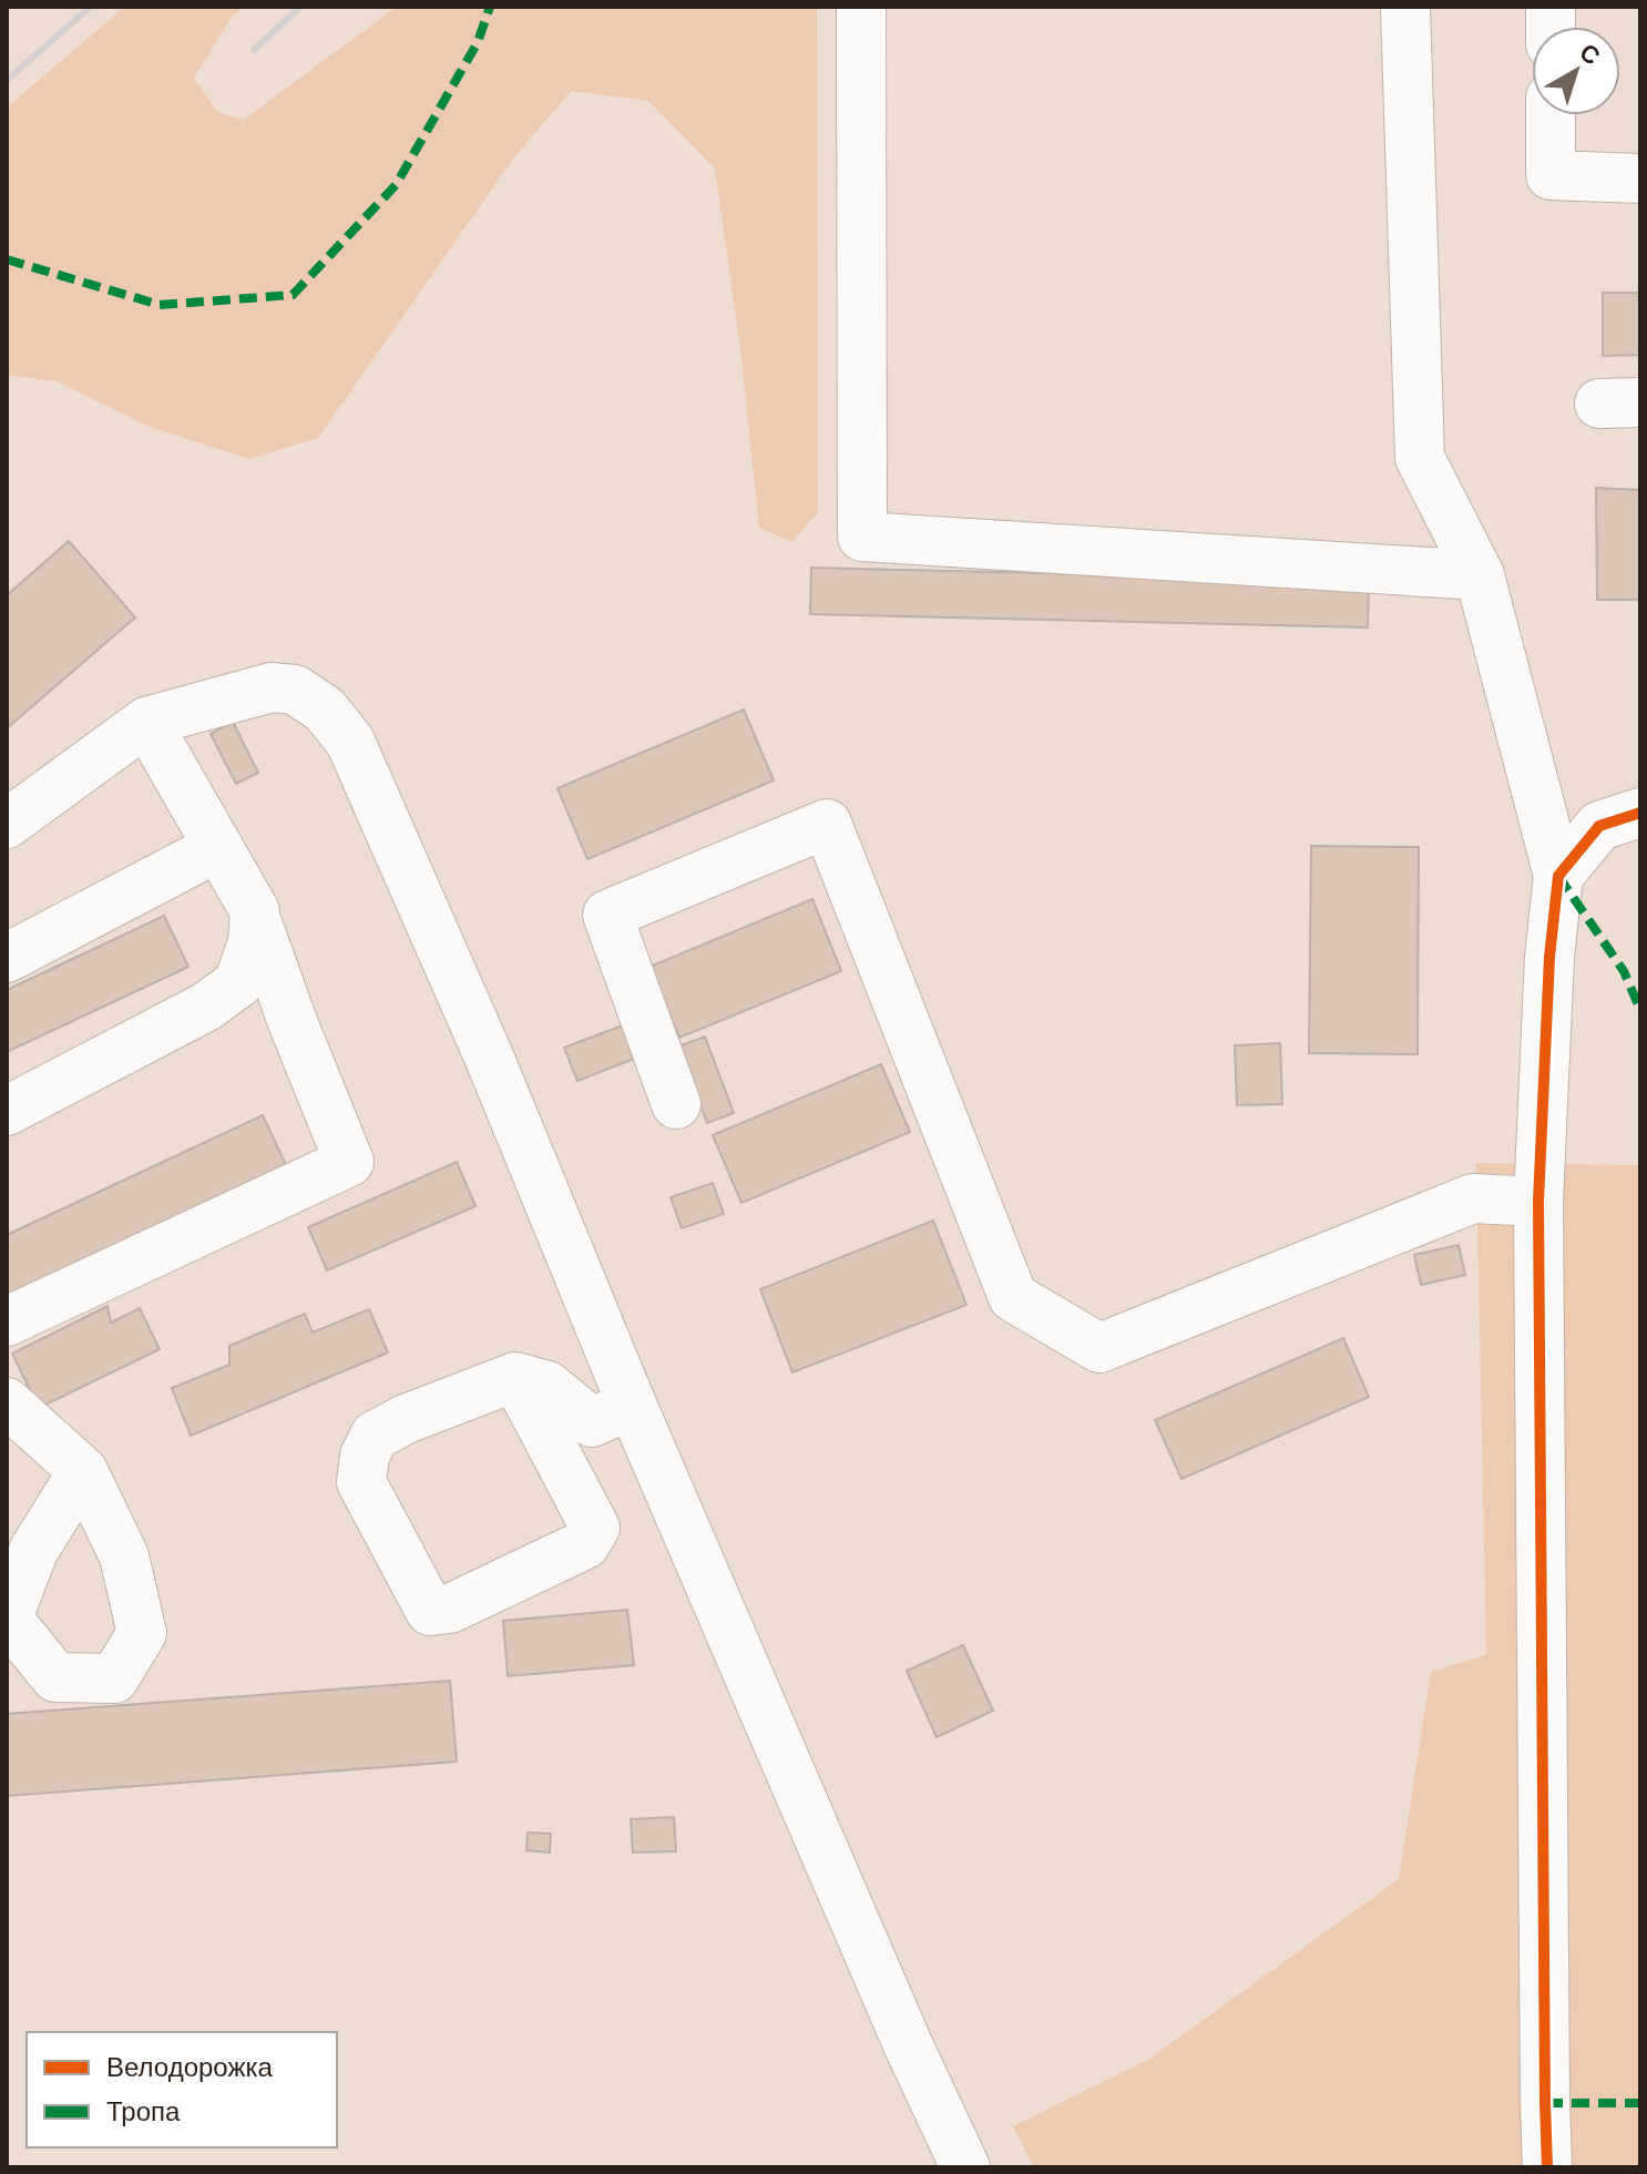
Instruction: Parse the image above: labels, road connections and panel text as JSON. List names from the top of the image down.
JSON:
{
  "legend": ["Велодорожка", "Тропа"],
  "north": "top right"
}
